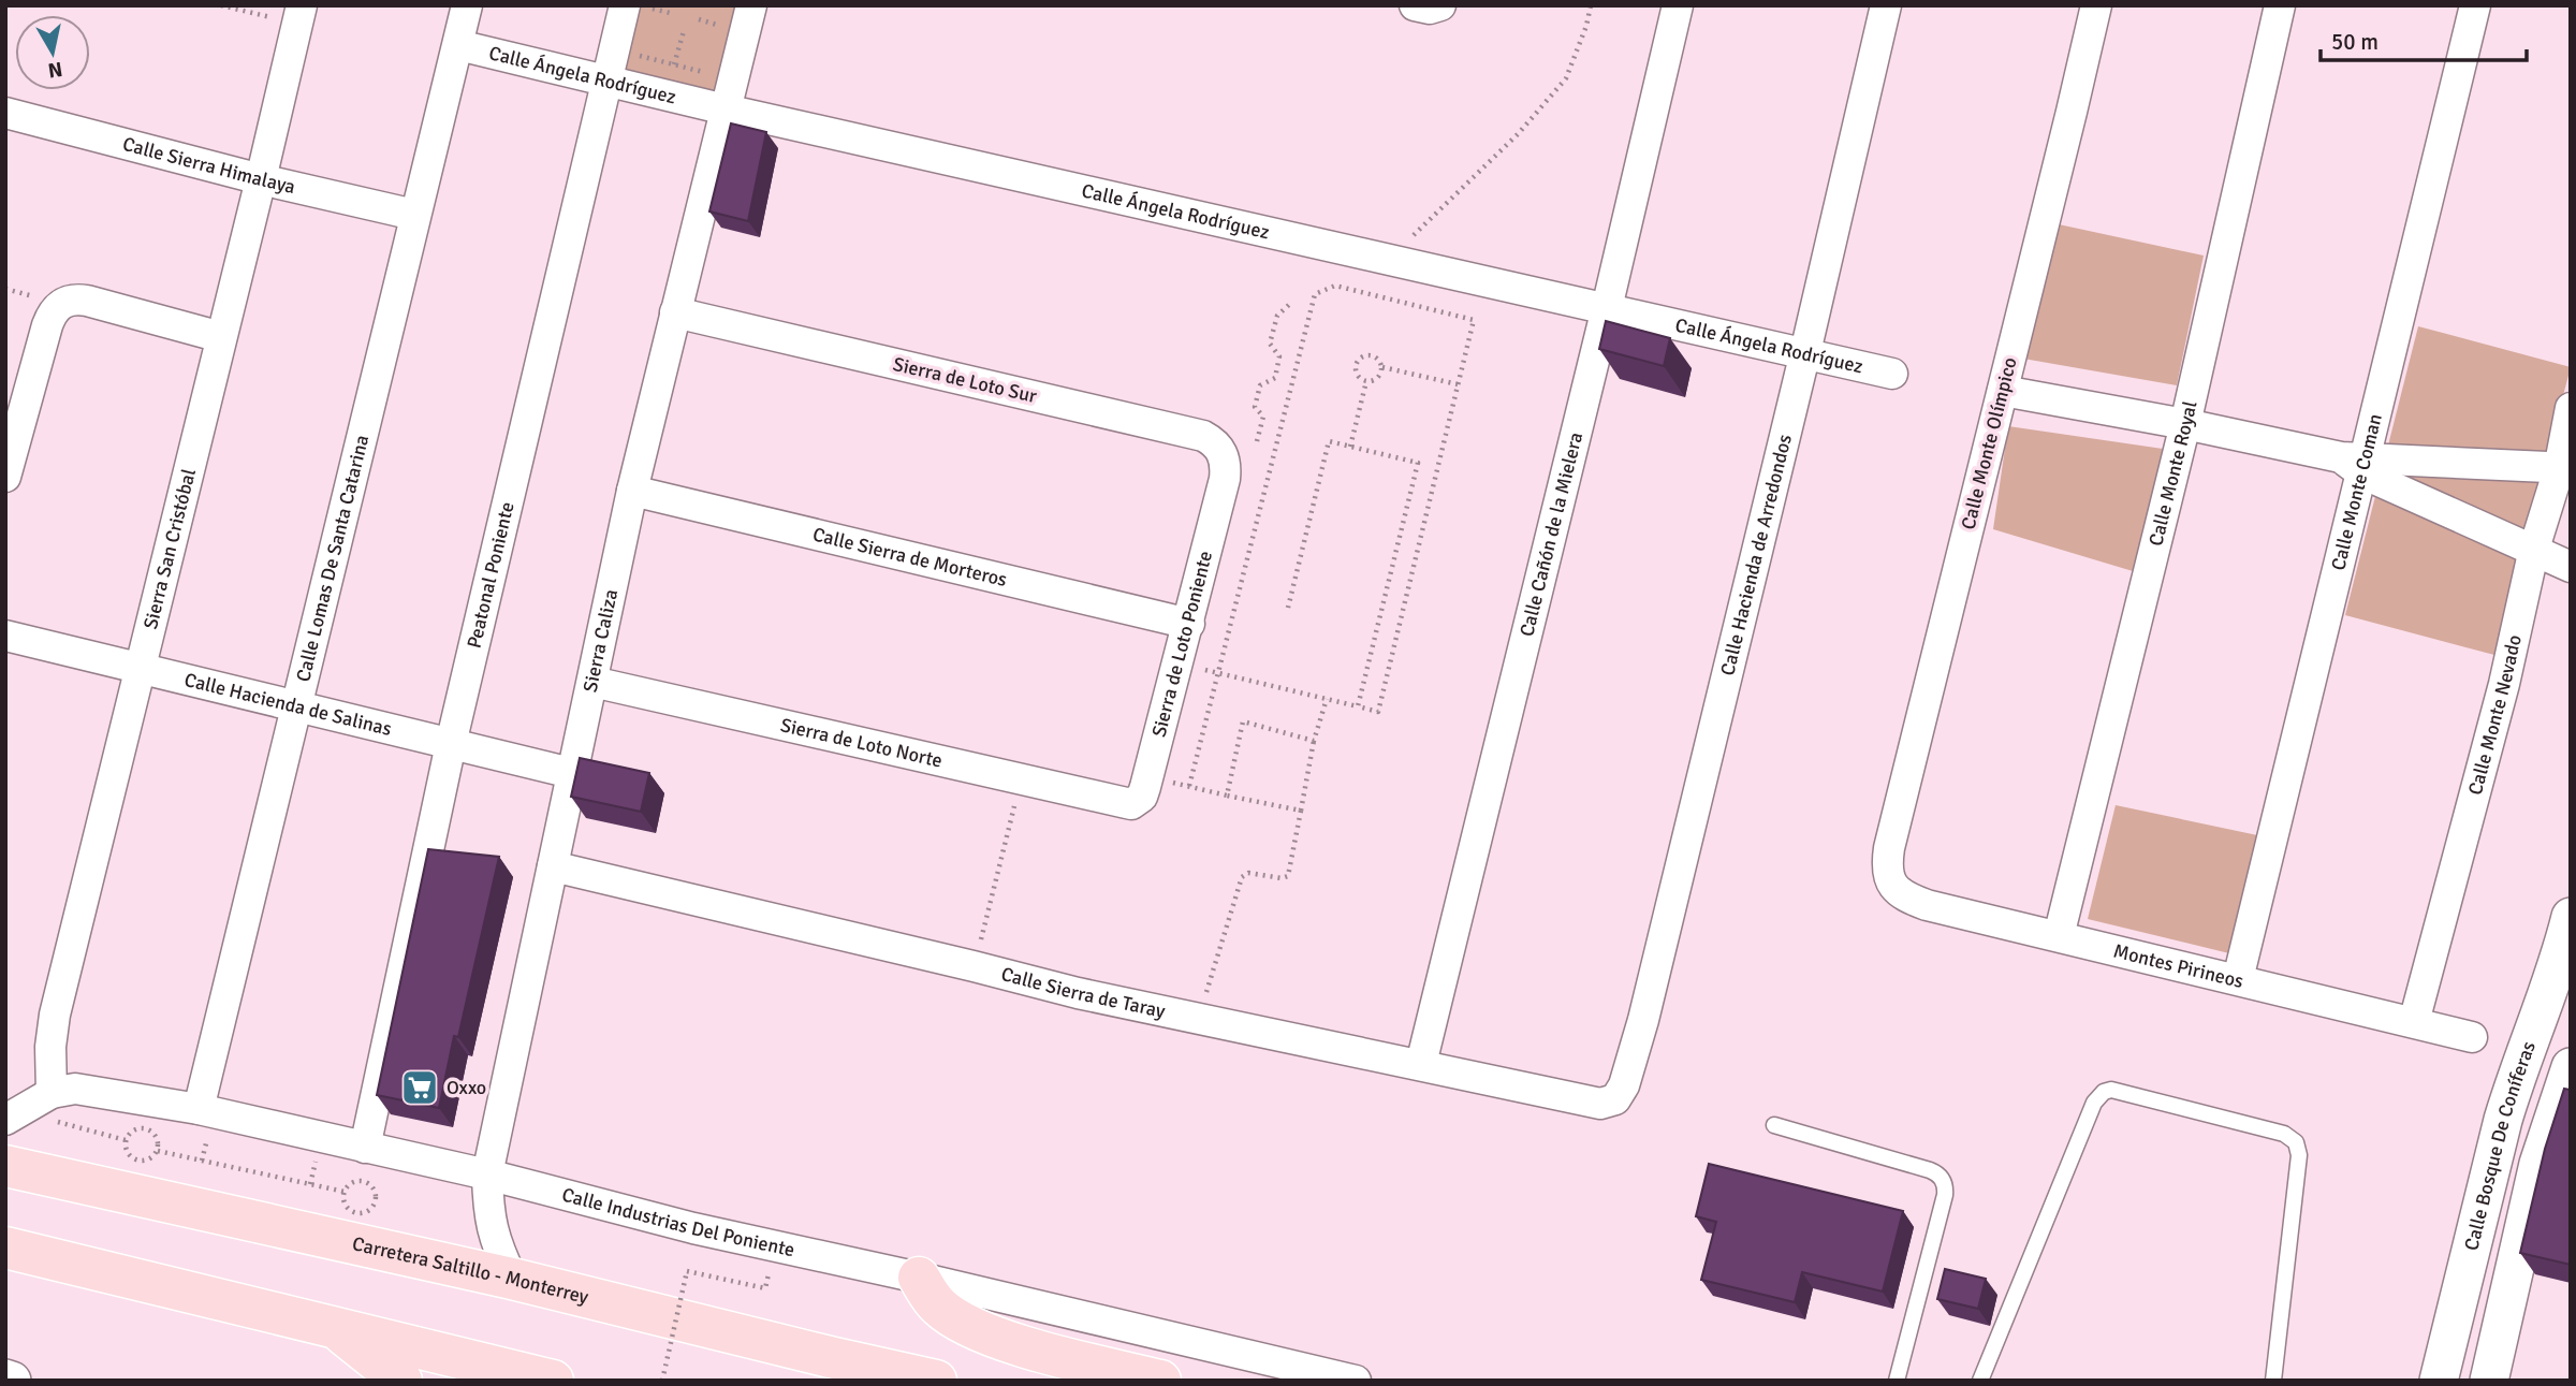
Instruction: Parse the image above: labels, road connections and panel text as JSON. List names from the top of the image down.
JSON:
{
  "streets": {
    "main road": ["Carretera Saltillo - Monterrey"],
    "street": [
      "Calle Ángela Rodríguez",
      "Calle Sierra Himalaya",
      "Sierra de Loto Sur",
      "Calle Monte Olímpico",
      "Calle Monte Royal",
      "Calle Monte Coman",
      "Calle Cañón de la Mielera",
      "Sierra San Cristóbal",
      "Calle Hacienda de Arredondos",
      "Calle Lomas De Santa Catarina",
      "Calle Sierra de Morteros",
      "Peatonal Poniente",
      "Sierra Caliza",
      "Sierra de Loto Poniente",
      "Calle Hacienda de Salinas",
      "Calle Monte Nevado",
      "Sierra de Loto Norte",
      "Montes Pirineos",
      "Calle Sierra de Taray",
      "Calle Bosque De Coníferas",
      "Calle Industrias Del Poniente"
    ]
  },
  "crossings": [
    ["Calle Ángela Rodríguez", "Calle Cañón de la Mielera"],
    ["Calle Ángela Rodríguez", "Calle Hacienda de Arredondos"],
    ["Calle Ángela Rodríguez", "Calle Lomas De Santa Catarina"],
    ["Calle Ángela Rodríguez", "Peatonal Poniente"],
    ["Calle Ángela Rodríguez", "Sierra Caliza"],
    ["Calle Sierra Himalaya", "Sierra San Cristóbal"],
    ["Calle Sierra Himalaya", "Calle Lomas De Santa Catarina"],
    ["Sierra de Loto Sur", "Sierra Caliza"],
    ["Sierra de Loto Sur", "Sierra de Loto Poniente"],
    ["Calle Monte Olímpico", "Montes Pirineos"],
    ["Calle Monte Royal", "Montes Pirineos"],
    ["Calle Monte Coman", "Montes Pirineos"],
    ["Calle Cañón de la Mielera", "Calle Sierra de Taray"],
    ["Sierra San Cristóbal", "Calle Hacienda de Salinas"],
    ["Sierra San Cristóbal", "Calle Industrias Del Poniente"],
    ["Calle Hacienda de Arredondos", "Calle Sierra de Taray"],
    ["Calle Lomas De Santa Catarina", "Calle Hacienda de Salinas"],
    ["Calle Lomas De Santa Catarina", "Calle Industrias Del Poniente"],
    ["Calle Sierra de Morteros", "Sierra Caliza"],
    ["Calle Sierra de Morteros", "Sierra de Loto Poniente"],
    ["Peatonal Poniente", "Calle Hacienda de Salinas"],
    ["Peatonal Poniente", "Calle Industrias Del Poniente"],
    ["Sierra Caliza", "Calle Hacienda de Salinas"],
    ["Sierra Caliza", "Sierra de Loto Norte"],
    ["Sierra Caliza", "Calle Sierra de Taray"],
    ["Sierra Caliza", "Calle Industrias Del Poniente"],
    ["Sierra Caliza", "Carretera Saltillo - Monterrey"],
    ["Sierra de Loto Poniente", "Sierra de Loto Norte"],
    ["Calle Monte Nevado", "Montes Pirineos"]
  ],
  "places": {
    "supermarket": ["Oxxo"]
  },
  "scale_bar": "50 m",
  "north": "bottom"
}
